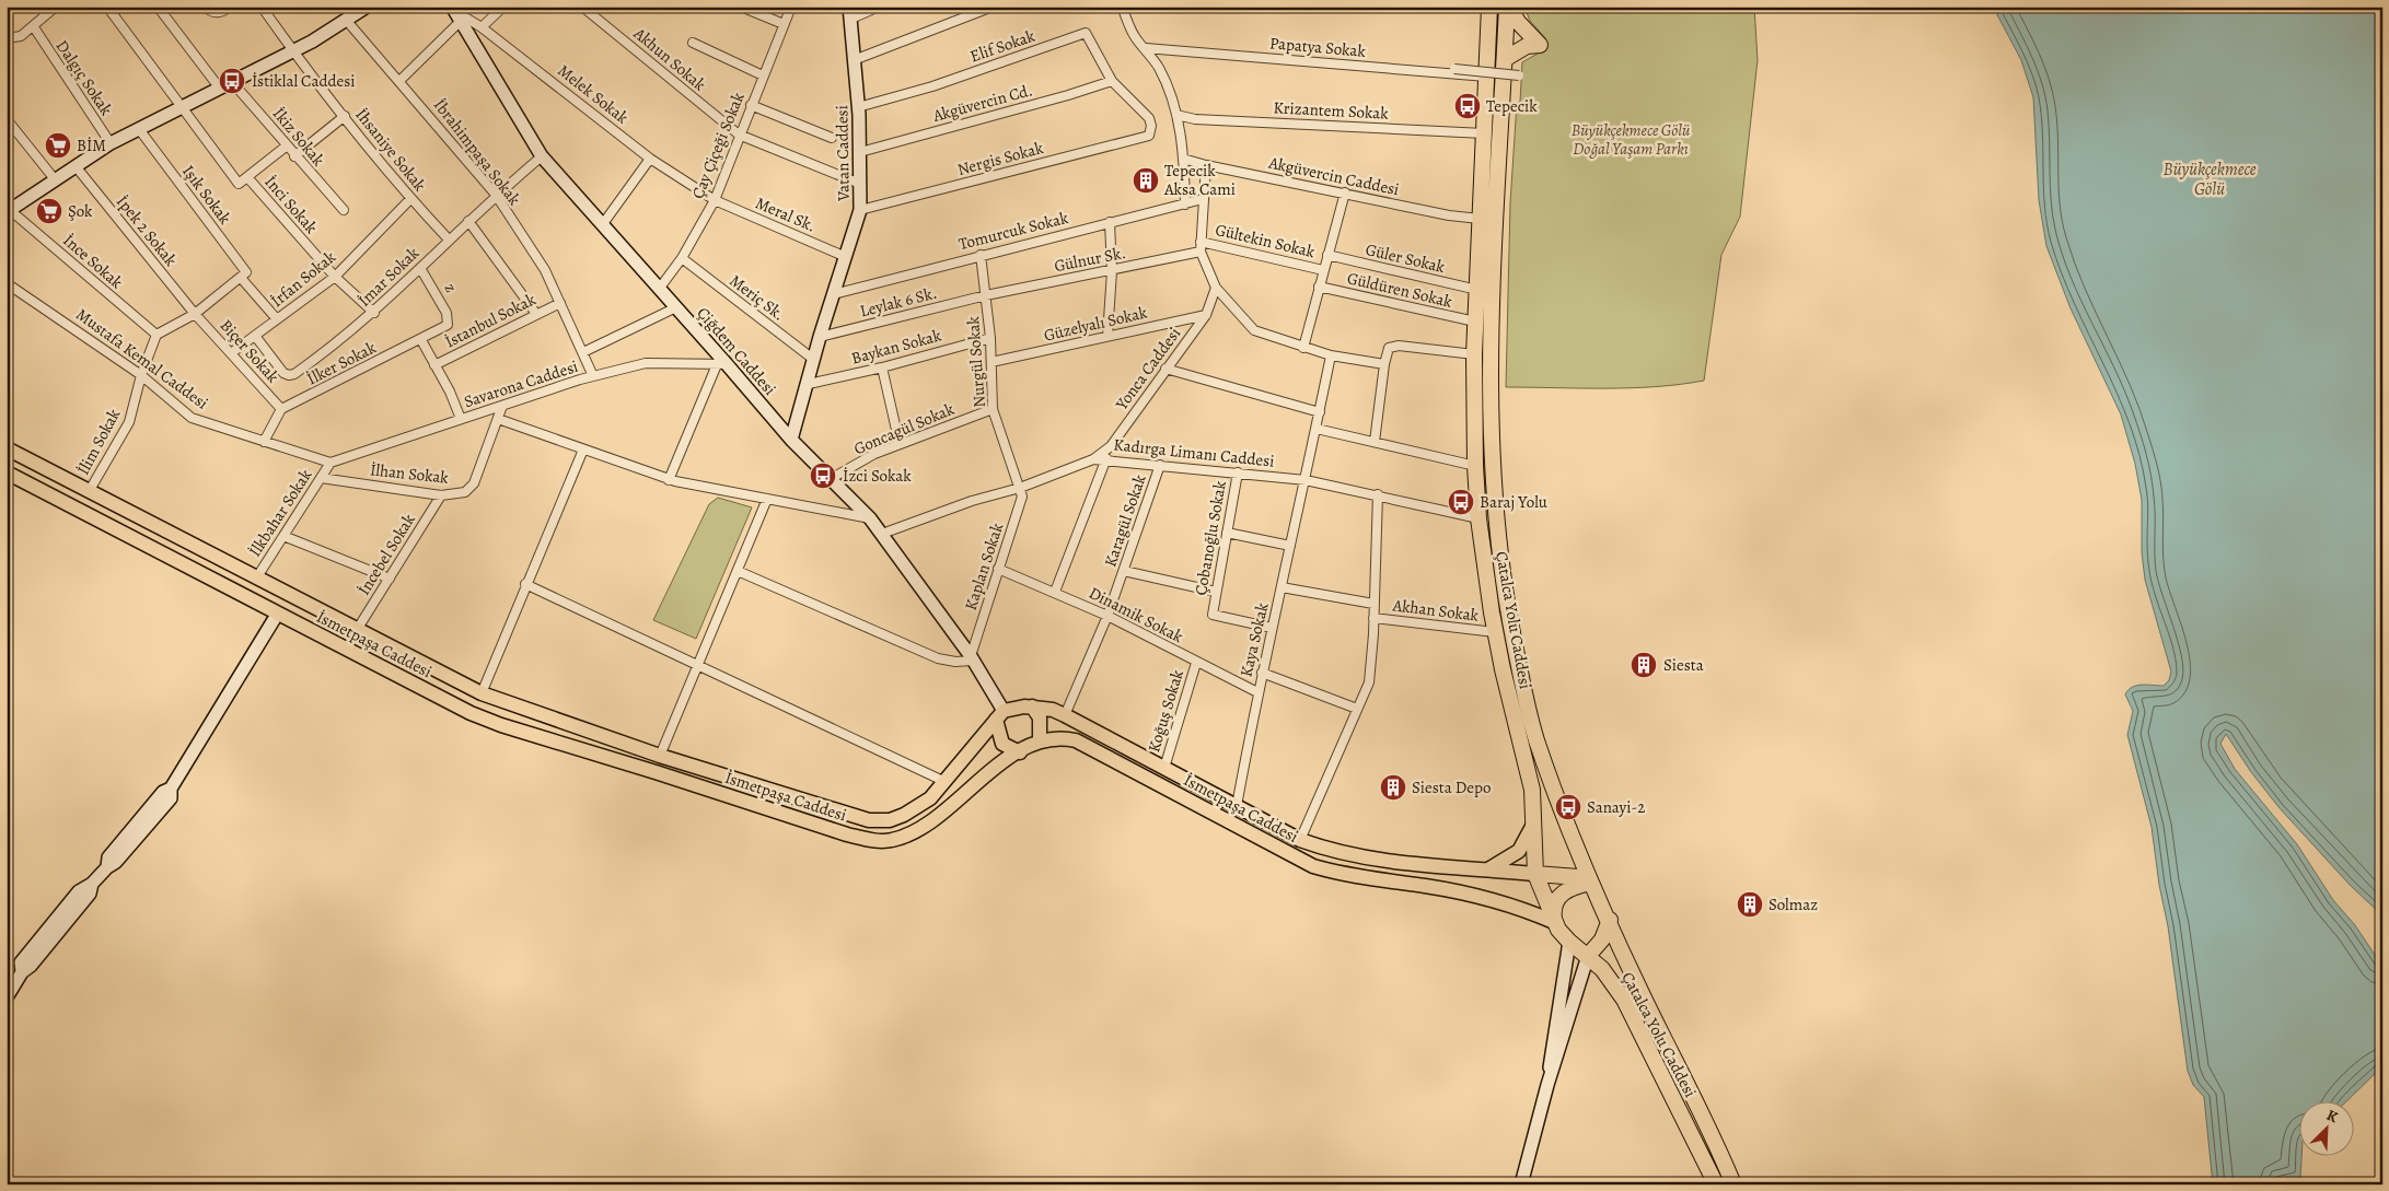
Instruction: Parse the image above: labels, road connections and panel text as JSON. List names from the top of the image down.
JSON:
{
  "streets": {
    "highway": ["Çatalca Yolu Caddesi"],
    "main road": ["İsmetpaşa Caddesi"],
    "street": [
      "Elif Sokak",
      "Papatya Sokak",
      "Akhun Sokak",
      "Dalgıç Sokak",
      "Melek Sokak",
      "Akgüvercin Cd.",
      "Krizantem Sokak",
      "İkiz Sokak",
      "Çay Çiçeği Sokak",
      "İhsaniye Sokak",
      "İbrahimpaşa Sokak",
      "Vatan Caddesi",
      "Nergis Sokak",
      "Akgüvercin Caddesi",
      "Işık Sokak",
      "İnci Sokak",
      "Meral Sk.",
      "İpek 2 Sokak",
      "Tomurcuk Sokak",
      "Gültekin Sokak",
      "Güler Sokak",
      "Gülnur Sk.",
      "İnce Sokak",
      "İmar Sokak",
      "İrfan Sokak",
      "z",
      "Güldüren Sokak",
      "Meriç Sk.",
      "Leylak 6 Sk.",
      "İstanbul Sokak",
      "Güzelyalı Sokak",
      "Baykan Sokak",
      "Biçer Sokak",
      "Çiğdem Caddesi",
      "Mustafa Kemal Caddesi",
      "Nurgül Sokak",
      "İlker Sokak",
      "Yonca Caddesi",
      "Savarona Caddesi",
      "Goncagül Sokak",
      "İlim Sokak",
      "Kadırga Limanı Caddesi",
      "İlhan Sokak",
      "İlkbahar Sokak",
      "Karagül Sokak",
      "Çobanoğlu Sokak",
      "İncebel Sokak",
      "Kaplan Sokak",
      "Akhan Sokak",
      "Dinamik Sokak",
      "Kaya Sokak",
      "Koğuş Sokak"
    ]
  },
  "crossings": [
    ["Elif Sokak", "Akgüvercin Cd."],
    ["Elif Sokak", "Vatan Caddesi"],
    ["Elif Sokak", "Nergis Sokak"],
    ["Papatya Sokak", "Çatalca Yolu Caddesi"],
    ["Akhun Sokak", "Çay Çiçeği Sokak"],
    ["Akhun Sokak", "Vatan Caddesi"],
    ["Melek Sokak", "Çay Çiçeği Sokak"],
    ["Melek Sokak", "Meral Sk."],
    ["Melek Sokak", "Çiğdem Caddesi"],
    ["Akgüvercin Cd.", "Vatan Caddesi"],
    ["Krizantem Sokak", "Çatalca Yolu Caddesi"],
    ["Çay Çiçeği Sokak", "Meral Sk."],
    ["Çay Çiçeği Sokak", "Meriç Sk."],
    ["Çay Çiçeği Sokak", "Çiğdem Caddesi"],
    ["İhsaniye Sokak", "İmar Sokak"],
    ["İhsaniye Sokak", "İrfan Sokak"],
    ["İbrahimpaşa Sokak", "İmar Sokak"],
    ["İbrahimpaşa Sokak", "İstanbul Sokak"],
    ["İbrahimpaşa Sokak", "Savarona Caddesi"],
    ["Vatan Caddesi", "Nergis Sokak"],
    ["Vatan Caddesi", "Meral Sk."],
    ["Vatan Caddesi", "Tomurcuk Sokak"],
    ["Vatan Caddesi", "Meriç Sk."],
    ["Vatan Caddesi", "Leylak 6 Sk."],
    ["Vatan Caddesi", "Baykan Sokak"],
    ["Vatan Caddesi", "Çiğdem Caddesi"],
    ["Akgüvercin Caddesi", "Çatalca Yolu Caddesi"],
    ["Işık Sokak", "İrfan Sokak"],
    ["İnci Sokak", "İmar Sokak"],
    ["İnci Sokak", "İrfan Sokak"],
    ["İpek 2 Sokak", "Biçer Sokak"],
    ["Tomurcuk Sokak", "Nurgül Sokak"],
    ["Güler Sokak", "Çatalca Yolu Caddesi"],
    ["Gülnur Sk.", "Leylak 6 Sk."],
    ["Gülnur Sk.", "Nurgül Sokak"],
    ["İnce Sokak", "İlim Sokak"],
    ["İmar Sokak", "İrfan Sokak"],
    ["İmar Sokak", "z"],
    ["İmar Sokak", "Çiğdem Caddesi"],
    ["İrfan Sokak", "Biçer Sokak"],
    ["z", "İlker Sokak"],
    ["Güldüren Sokak", "Çatalca Yolu Caddesi"],
    ["Leylak 6 Sk.", "Nurgül Sokak"],
    ["Güzelyalı Sokak", "Nurgül Sokak"],
    ["Güzelyalı Sokak", "Yonca Caddesi"],
    ["Baykan Sokak", "Nurgül Sokak"],
    ["Biçer Sokak", "İlker Sokak"],
    ["Çiğdem Caddesi", "Savarona Caddesi"],
    ["Çiğdem Caddesi", "Goncagül Sokak"],
    ["Çiğdem Caddesi", "Kadırga Limanı Caddesi"],
    ["Çiğdem Caddesi", "Kaplan Sokak"],
    ["Çiğdem Caddesi", "İsmetpaşa Caddesi"],
    ["Mustafa Kemal Caddesi", "Savarona Caddesi"],
    ["Mustafa Kemal Caddesi", "İlim Sokak"],
    ["Mustafa Kemal Caddesi", "İlkbahar Sokak"],
    ["Nurgül Sokak", "Goncagül Sokak"],
    ["Nurgül Sokak", "Kadırga Limanı Caddesi"],
    ["Nurgül Sokak", "Kaplan Sokak"],
    ["Yonca Caddesi", "Kadırga Limanı Caddesi"],
    ["Savarona Caddesi", "İlhan Sokak"],
    ["Savarona Caddesi", "İlkbahar Sokak"],
    ["İlim Sokak", "İsmetpaşa Caddesi"],
    ["Kadırga Limanı Caddesi", "Karagül Sokak"],
    ["Kadırga Limanı Caddesi", "Çobanoğlu Sokak"],
    ["Kadırga Limanı Caddesi", "Kaplan Sokak"],
    ["Kadırga Limanı Caddesi", "Çatalca Yolu Caddesi"],
    ["Kadırga Limanı Caddesi", "Kaya Sokak"],
    ["İlhan Sokak", "İlkbahar Sokak"],
    ["İlhan Sokak", "İncebel Sokak"],
    ["İlkbahar Sokak", "İsmetpaşa Caddesi"],
    ["Karagül Sokak", "Dinamik Sokak"],
    ["Karagül Sokak", "İsmetpaşa Caddesi"],
    ["Çobanoğlu Sokak", "Kaya Sokak"],
    ["İncebel Sokak", "İsmetpaşa Caddesi"],
    ["Kaplan Sokak", "Dinamik Sokak"],
    ["Akhan Sokak", "Çatalca Yolu Caddesi"],
    ["Akhan Sokak", "Kaya Sokak"],
    ["Dinamik Sokak", "Kaya Sokak"],
    ["Dinamik Sokak", "Koğuş Sokak"],
    ["Çatalca Yolu Caddesi", "İsmetpaşa Caddesi"],
    ["Kaya Sokak", "İsmetpaşa Caddesi"],
    ["İsmetpaşa Caddesi", "Koğuş Sokak"]
  ],
  "water": ["Büyükçekmece Gölü"],
  "parks": ["Büyükçekmece Gölü Doğal Yaşam Parkı"],
  "places": {
    "bus stop": [
      "İstiklal Caddesi",
      "Tepecik",
      "İzci Sokak",
      "Baraj Yolu",
      "Sanayi-2"
    ],
    "supermarket": ["BİM", "Şok"],
    "building": [
      "Tepecik Aksa Cami",
      "Siesta",
      "Siesta Depo",
      "Solmaz"
    ]
  },
  "north": "top right"
}
